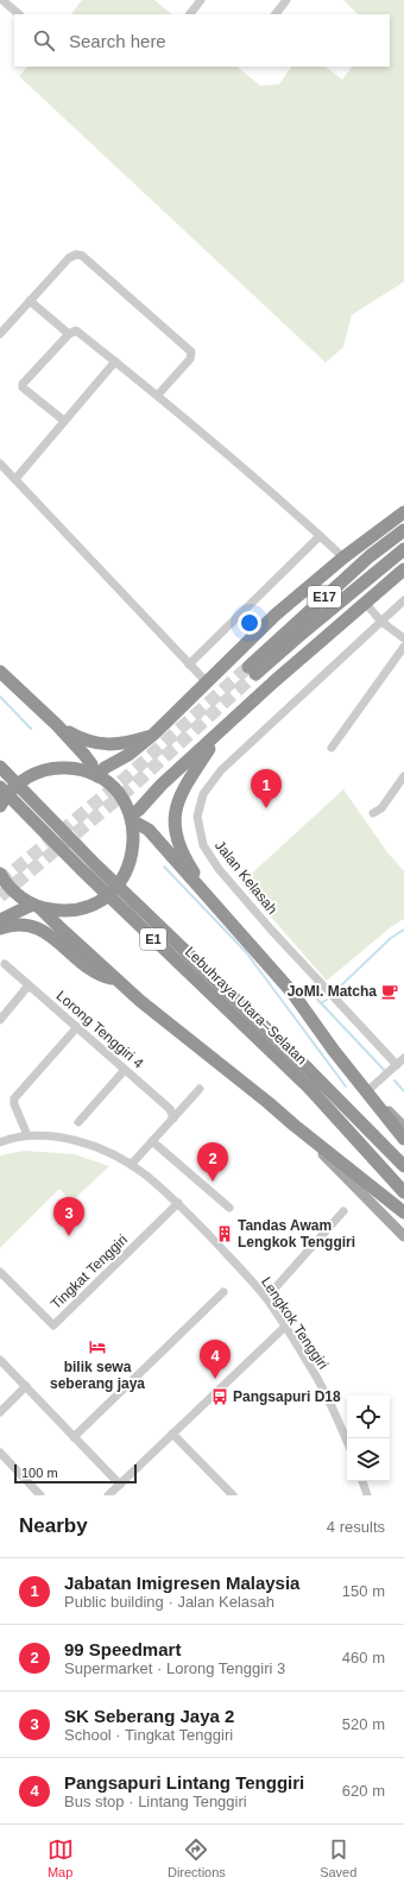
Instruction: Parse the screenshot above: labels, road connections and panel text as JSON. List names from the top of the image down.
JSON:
{
  "streets": {
    "highway": ["E17", "E1", "Lebuhraya Utara–Selatan"],
    "street": [
      "Jalan Kelasah",
      "Lorong Tenggiri 4",
      "Tingkat Tenggiri",
      "Lengkok Tenggiri"
    ]
  },
  "crossings": [
    ["Tingkat Tenggiri", "Lengkok Tenggiri"]
  ],
  "places": {
    "cafe": ["JoMI. Matcha"],
    "building": ["Tandas Awam Lengkok Tenggiri"],
    "hotel": ["bilik sewa seberang jaya"],
    "bus stop": ["Pangsapuri D18"]
  },
  "scale_bar": "100 m",
  "page": {
    "search": "Search here",
    "pins": [
      "1",
      "2",
      "3",
      "4"
    ],
    "scale": "100 m",
    "heading": ["Nearby", "4 results"],
    "list": [
      {
        "mark": "1",
        "name": "Jabatan Imigresen Malaysia",
        "note": "Public building · Jalan Kelasah",
        "value": "150 m"
      },
      {
        "mark": "2",
        "name": "99 Speedmart",
        "note": "Supermarket · Lorong Tenggiri 3",
        "value": "460 m"
      },
      {
        "mark": "3",
        "name": "SK Seberang Jaya 2",
        "note": "School · Tingkat Tenggiri",
        "value": "520 m"
      },
      {
        "mark": "4",
        "name": "Pangsapuri Lintang Tenggiri",
        "note": "Bus stop · Lintang Tenggiri",
        "value": "620 m"
      }
    ],
    "nav": ["Map", "Directions", "Saved"]
  }
}
